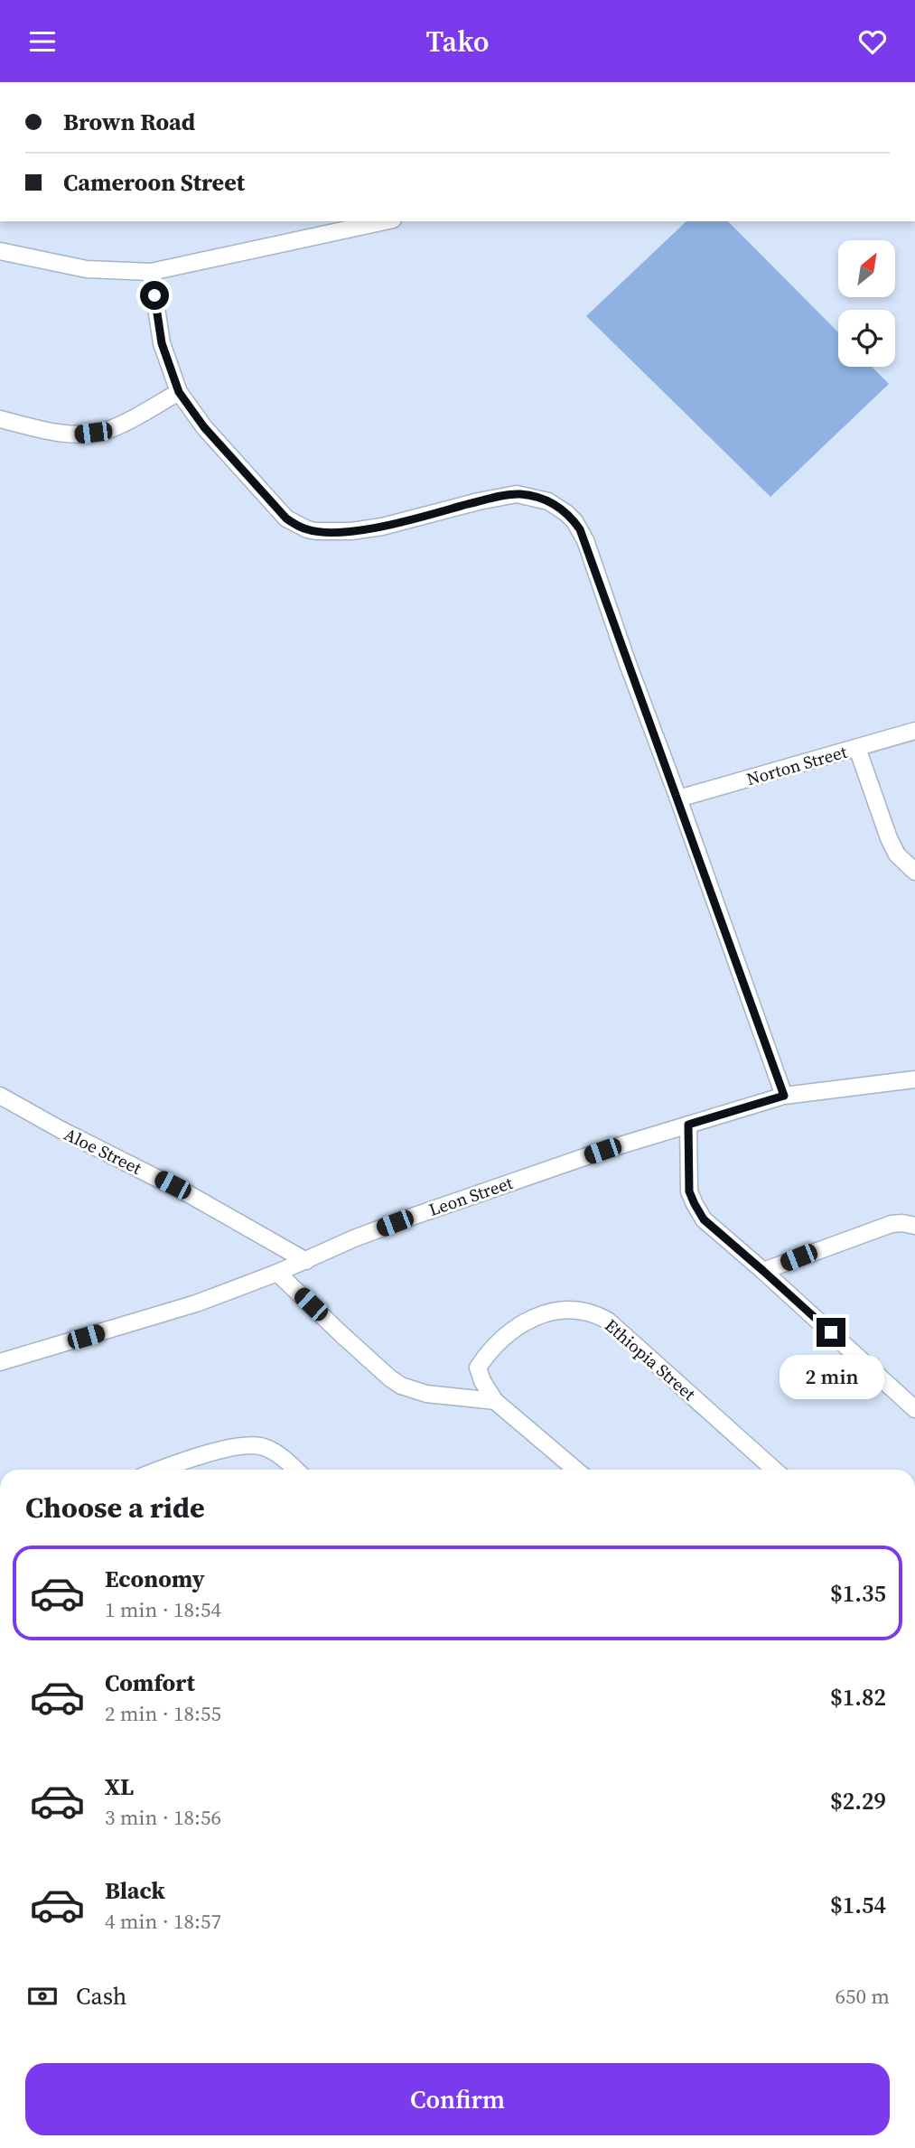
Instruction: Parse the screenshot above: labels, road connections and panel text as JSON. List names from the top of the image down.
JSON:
{
  "streets": {
    "street": [
      "Norton Street",
      "Aloe Street",
      "Leon Street",
      "Ethiopia Street"
    ]
  },
  "crossings": [
    ["Aloe Street", "Leon Street"]
  ],
  "north": "top right",
  "page": {
    "header": "Tako",
    "banner": ["Brown Road", "Cameroon Street"],
    "bubble": "2 min",
    "heading": "Choose a ride",
    "list": [
      {
        "name": "Economy",
        "note": "1 min · 18:54",
        "value": "$1.35"
      },
      {
        "name": "Comfort",
        "note": "2 min · 18:55",
        "value": "$1.82"
      },
      {
        "name": "XL",
        "note": "3 min · 18:56",
        "value": "$2.29"
      },
      {
        "name": "Black",
        "note": "4 min · 18:57",
        "value": "$1.54"
      }
    ],
    "pay": ["Cash", "650 m"],
    "buttons": "Confirm"
  }
}
